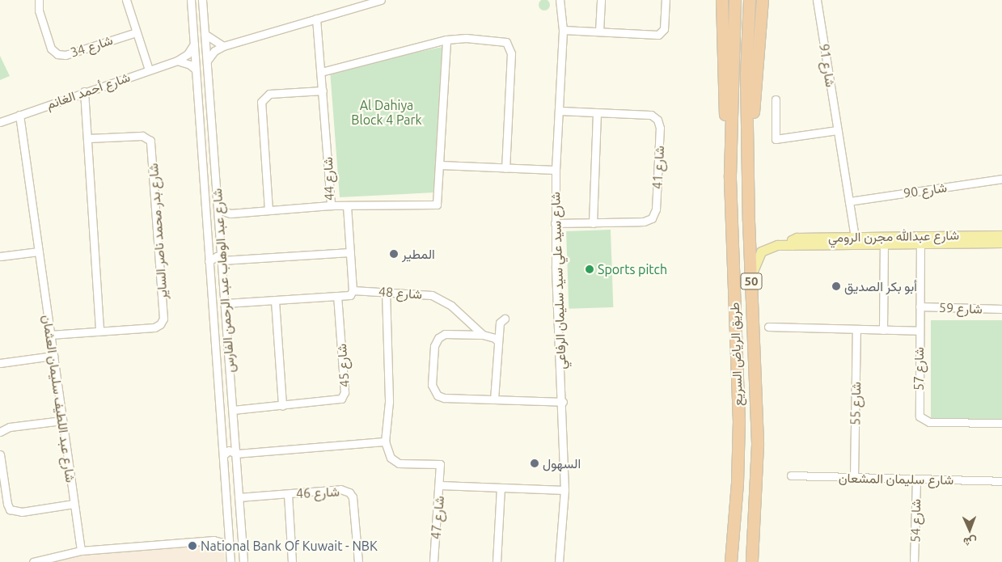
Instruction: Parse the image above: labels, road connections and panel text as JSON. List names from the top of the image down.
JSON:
{
  "streets": {
    "highway": ["50", "طريق الرياض السريع"],
    "main road": ["شارع عبدالله مجرن الرومي"],
    "street": [
      "شارع 34",
      "شارع 91",
      "شارع أحمد الغانم",
      "شارع 41",
      "شارع 44",
      "شارع 90",
      "شارع بدر محمد ناصر الساير",
      "شارع عبد الوهاب عبد الرحمن الفارس",
      "شارع سيد علي سيد سليمان الرفاعي",
      "شارع 48",
      "شارع 59",
      "شارع 45",
      "شارع 57",
      "شارع عبد اللطيف سليمان العثمان",
      "شارع 55",
      "شارع سليمان المشعان",
      "شارع 46",
      "شارع 47",
      "شارع 54"
    ]
  },
  "crossings": [
    ["شارع 91", "شارع 90"],
    ["شارع 91", "شارع عبدالله مجرن الرومي"],
    ["شارع أحمد الغانم", "شارع عبد الوهاب عبد الرحمن الفارس"],
    ["شارع أحمد الغانم", "شارع عبد اللطيف سليمان العثمان"],
    ["شارع 41", "شارع سيد علي سيد سليمان الرفاعي"],
    ["شارع بدر محمد ناصر الساير", "شارع عبد اللطيف سليمان العثمان"],
    ["شارع عبدالله مجرن الرومي", "طريق الرياض السريع"],
    ["شارع عبدالله مجرن الرومي", "شارع 57"],
    ["شارع عبد الوهاب عبد الرحمن الفارس", "شارع 45"],
    ["شارع عبد الوهاب عبد الرحمن الفارس", "شارع 46"],
    ["شارع سيد علي سيد سليمان الرفاعي", "شارع 48"],
    ["شارع سيد علي سيد سليمان الرفاعي", "شارع 47"],
    ["شارع 59", "شارع 57"],
    ["شارع 55", "شارع سليمان المشعان"],
    ["شارع سليمان المشعان", "شارع 54"]
  ],
  "parks": ["Al Dahiya Block 4 Park"],
  "places": [
    "المطير",
    "Sports pitch",
    "أبو بكر الصديق",
    "السهول",
    "National Bank Of Kuwait - NBK"
  ],
  "north": "bottom"
}
